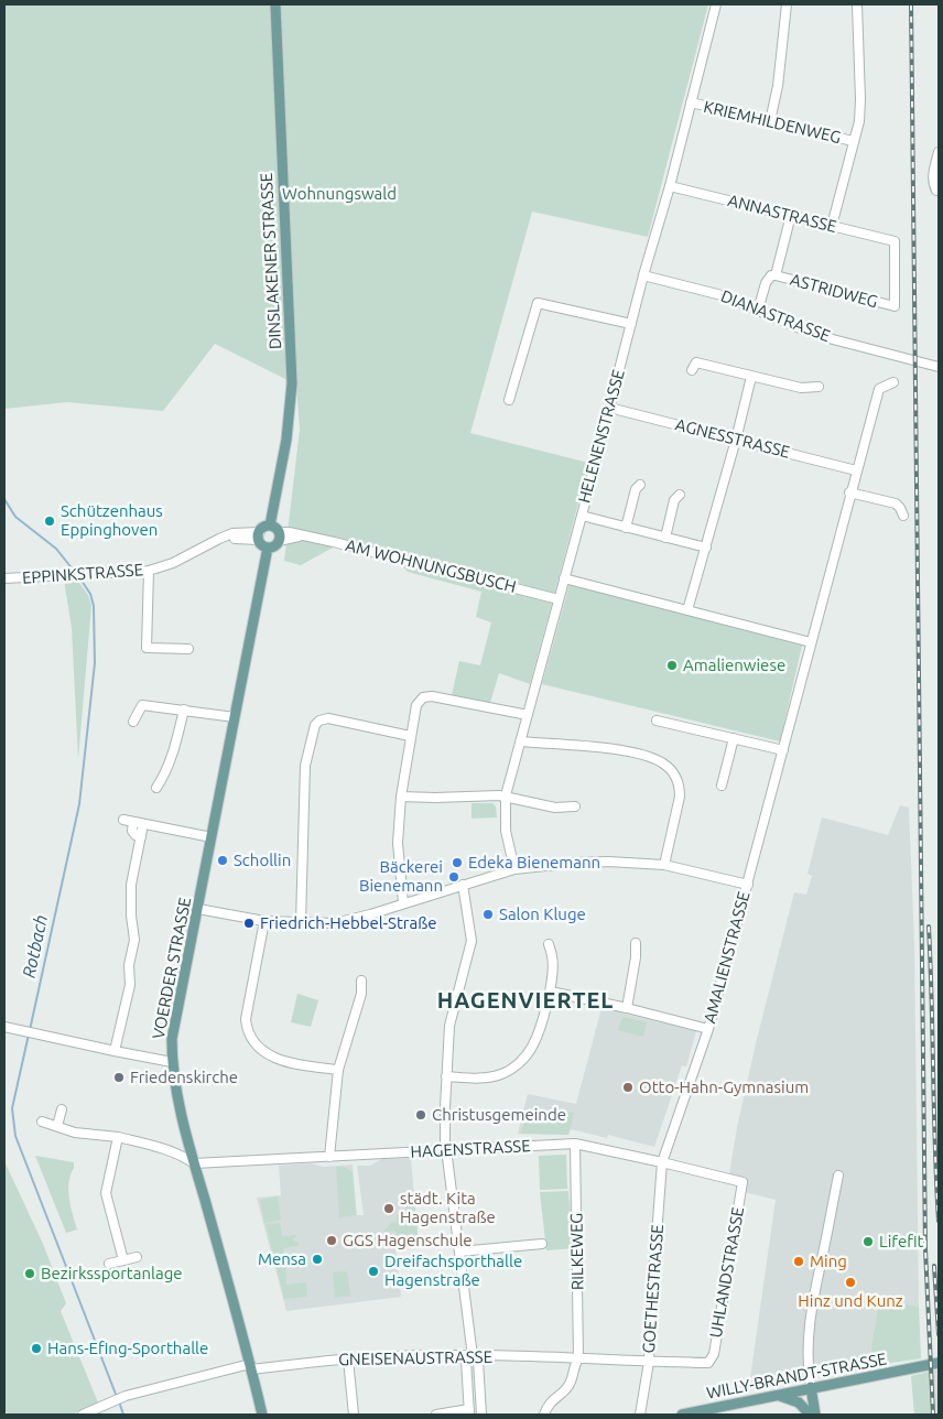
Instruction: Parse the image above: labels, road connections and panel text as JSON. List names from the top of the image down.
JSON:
{
  "streets": {
    "main road": ["DINSLAKENER STRASSE", "VOERDER STRASSE", "WILLY-BRANDT-STRASSE"],
    "street": [
      "KRIEMHILDENWEG",
      "ANNASTRASSE",
      "ASTRIDWEG",
      "DIANASTRASSE",
      "HELENENSTRASSE",
      "AGNESSTRASSE",
      "AM WOHNUNGSBUSCH",
      "EPPINKSTRASSE",
      "AMALIENSTRASSE",
      "HAGENSTRASSE",
      "RILKEWEG",
      "UHLANDSTRASSE",
      "GOETHESTRASSE",
      "GNEISENAUSTRASSE"
    ]
  },
  "crossings": [
    ["KRIEMHILDENWEG", "HELENENSTRASSE"],
    ["ANNASTRASSE", "ASTRIDWEG"],
    ["ANNASTRASSE", "HELENENSTRASSE"],
    ["DINSLAKENER STRASSE", "AM WOHNUNGSBUSCH"],
    ["DINSLAKENER STRASSE", "EPPINKSTRASSE"],
    ["DINSLAKENER STRASSE", "VOERDER STRASSE"],
    ["ASTRIDWEG", "DIANASTRASSE"],
    ["DIANASTRASSE", "HELENENSTRASSE"],
    ["HELENENSTRASSE", "AGNESSTRASSE"],
    ["HELENENSTRASSE", "AM WOHNUNGSBUSCH"],
    ["AGNESSTRASSE", "AMALIENSTRASSE"],
    ["AM WOHNUNGSBUSCH", "EPPINKSTRASSE"],
    ["AM WOHNUNGSBUSCH", "VOERDER STRASSE"],
    ["EPPINKSTRASSE", "VOERDER STRASSE"],
    ["AMALIENSTRASSE", "HAGENSTRASSE"],
    ["AMALIENSTRASSE", "GOETHESTRASSE"],
    ["VOERDER STRASSE", "HAGENSTRASSE"],
    ["VOERDER STRASSE", "GNEISENAUSTRASSE"],
    ["HAGENSTRASSE", "RILKEWEG"],
    ["HAGENSTRASSE", "UHLANDSTRASSE"],
    ["HAGENSTRASSE", "GOETHESTRASSE"],
    ["RILKEWEG", "GNEISENAUSTRASSE"],
    ["UHLANDSTRASSE", "GNEISENAUSTRASSE"],
    ["GOETHESTRASSE", "GNEISENAUSTRASSE"]
  ],
  "districts": ["HAGENVIERTEL"],
  "water": ["Rotbach"],
  "parks": ["Wohnungswald"],
  "places": [
    "Schützenhaus Eppinghoven",
    "Amalienwiese",
    "Schollin",
    "Edeka Bienemann",
    "Bäckerei Bienemann",
    "Salon Kluge",
    "Friedrich-Hebbel-Straße",
    "Friedenskirche",
    "Otto-Hahn-Gymnasium",
    "Christusgemeinde",
    "städt. Kita Hagenstraße",
    "GGS Hagenschule",
    "Lifefit",
    "Mensa",
    "Ming",
    "Dreifachsporthalle Hagenstraße",
    "Bezirkssportanlage",
    "Hinz und Kunz",
    "Hans-Efing-Sporthalle"
  ]
}
